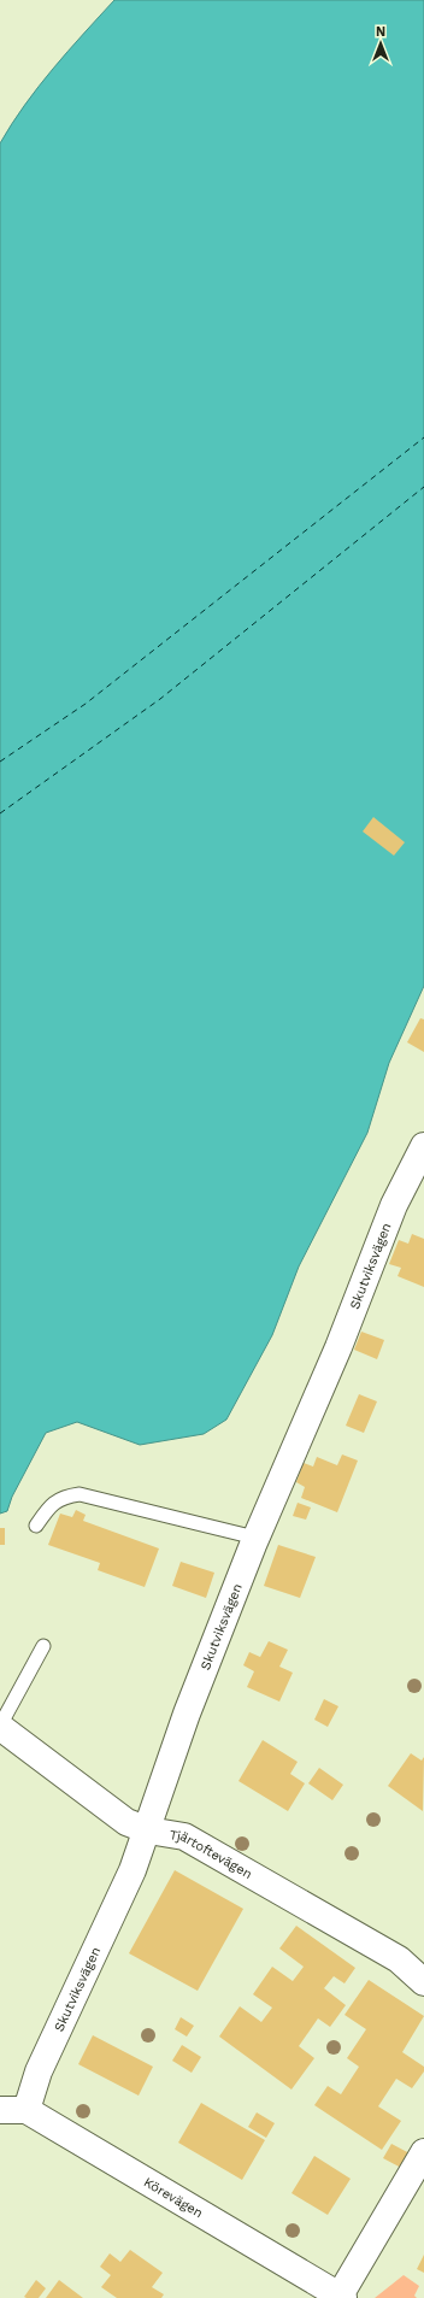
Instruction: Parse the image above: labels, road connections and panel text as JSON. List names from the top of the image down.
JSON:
{
  "streets": {
    "street": ["Skutviksvägen", "Tjärtoftevägen", "Körevägen"]
  },
  "crossings": [
    ["Skutviksvägen", "Tjärtoftevägen"],
    ["Skutviksvägen", "Körevägen"]
  ],
  "north": "top"
}
